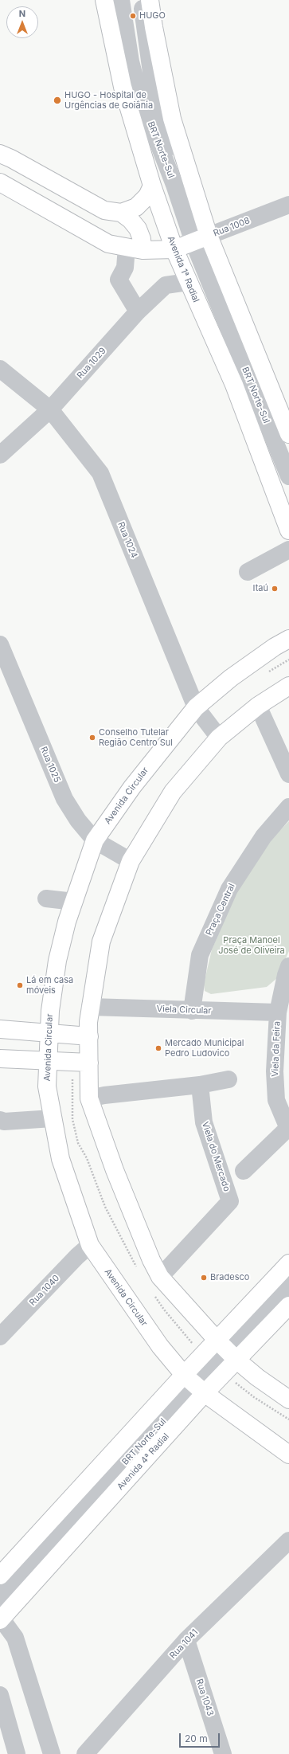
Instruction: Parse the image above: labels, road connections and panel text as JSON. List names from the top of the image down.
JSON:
{
  "streets": {
    "main road": [
      "Rua 1008",
      "Avenida 1ª Radial",
      "Avenida Circular",
      "Avenida 4ª Radial"
    ],
    "street": [
      "BRT Norte-Sul",
      "Rua 1029",
      "Rua 1024",
      "Rua 1025",
      "Praça Central",
      "Viela Circular",
      "Viela da Feira",
      "Viela do Mercado",
      "Rua 1040",
      "Rua 1041",
      "Rua 1043"
    ]
  },
  "crossings": [
    ["BRT Norte-Sul", "Rua 1008"],
    ["BRT Norte-Sul", "Avenida Circular"],
    ["BRT Norte-Sul", "Avenida 4ª Radial"],
    ["Rua 1008", "Avenida 1ª Radial"],
    ["Avenida 1ª Radial", "Rua 1029"],
    ["Rua 1029", "Rua 1024"],
    ["Rua 1024", "Avenida Circular"],
    ["Rua 1025", "Avenida Circular"],
    ["Avenida Circular", "Rua 1040"],
    ["Avenida Circular", "Avenida 4ª Radial"],
    ["Praça Central", "Viela Circular"],
    ["Viela Circular", "Viela da Feira"],
    ["Rua 1041", "Rua 1043"]
  ],
  "parks": ["Praça Manoel José de Oliveira"],
  "places": [
    "HUGO",
    "HUGO - Hospital de Urgências de Goiânia",
    "Itaú",
    "Conselho Tutelar Região Centro Sul",
    "Lá em casa móveis",
    "Mercado Municipal Pedro Ludovico",
    "Bradesco"
  ],
  "scale_bar": "20 m",
  "north": "top"
}
